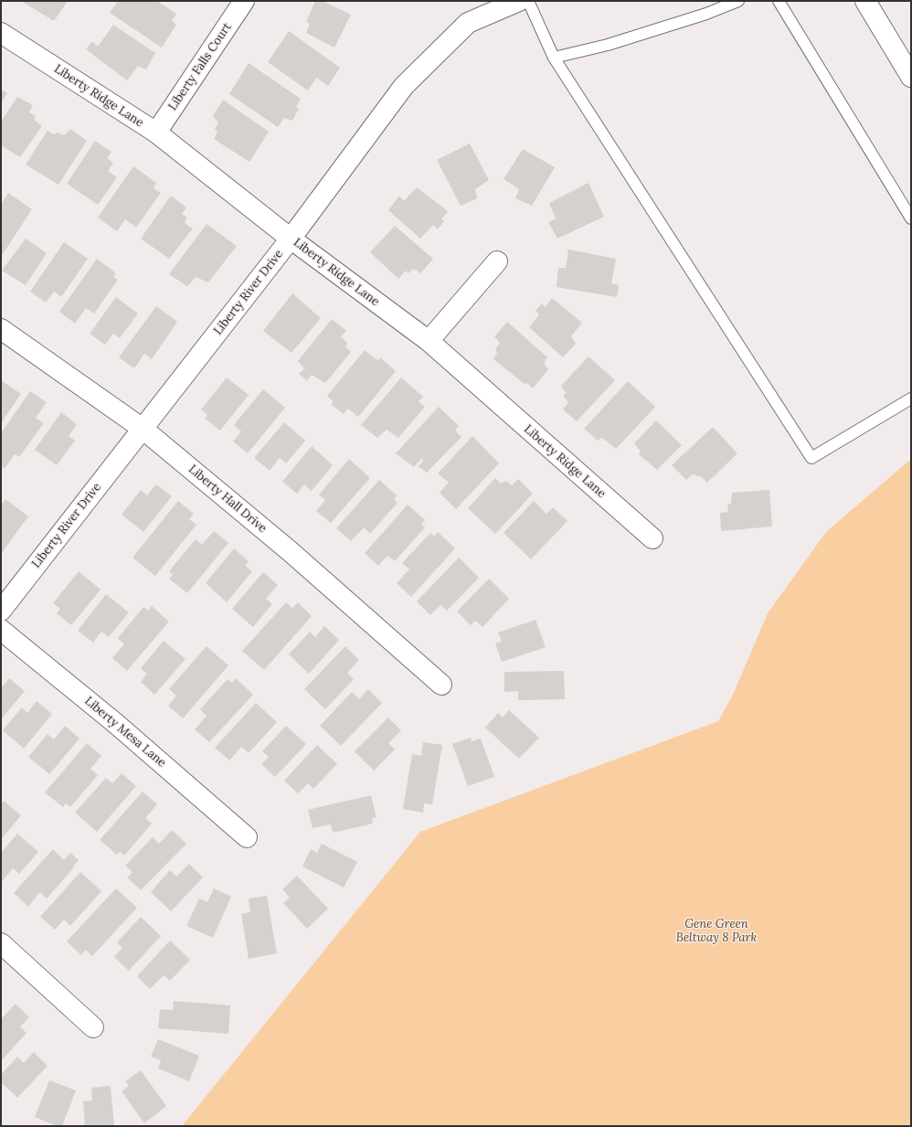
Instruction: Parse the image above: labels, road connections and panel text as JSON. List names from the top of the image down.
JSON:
{
  "streets": {
    "street": [
      "Liberty Falls Court",
      "Liberty Ridge Lane",
      "Liberty River Drive",
      "Liberty Hall Drive",
      "Liberty Mesa Lane"
    ]
  },
  "crossings": [
    ["Liberty Falls Court", "Liberty Ridge Lane"],
    ["Liberty Ridge Lane", "Liberty River Drive"],
    ["Liberty River Drive", "Liberty Hall Drive"]
  ],
  "parks": ["Gene Green Beltway 8 Park"]
}
